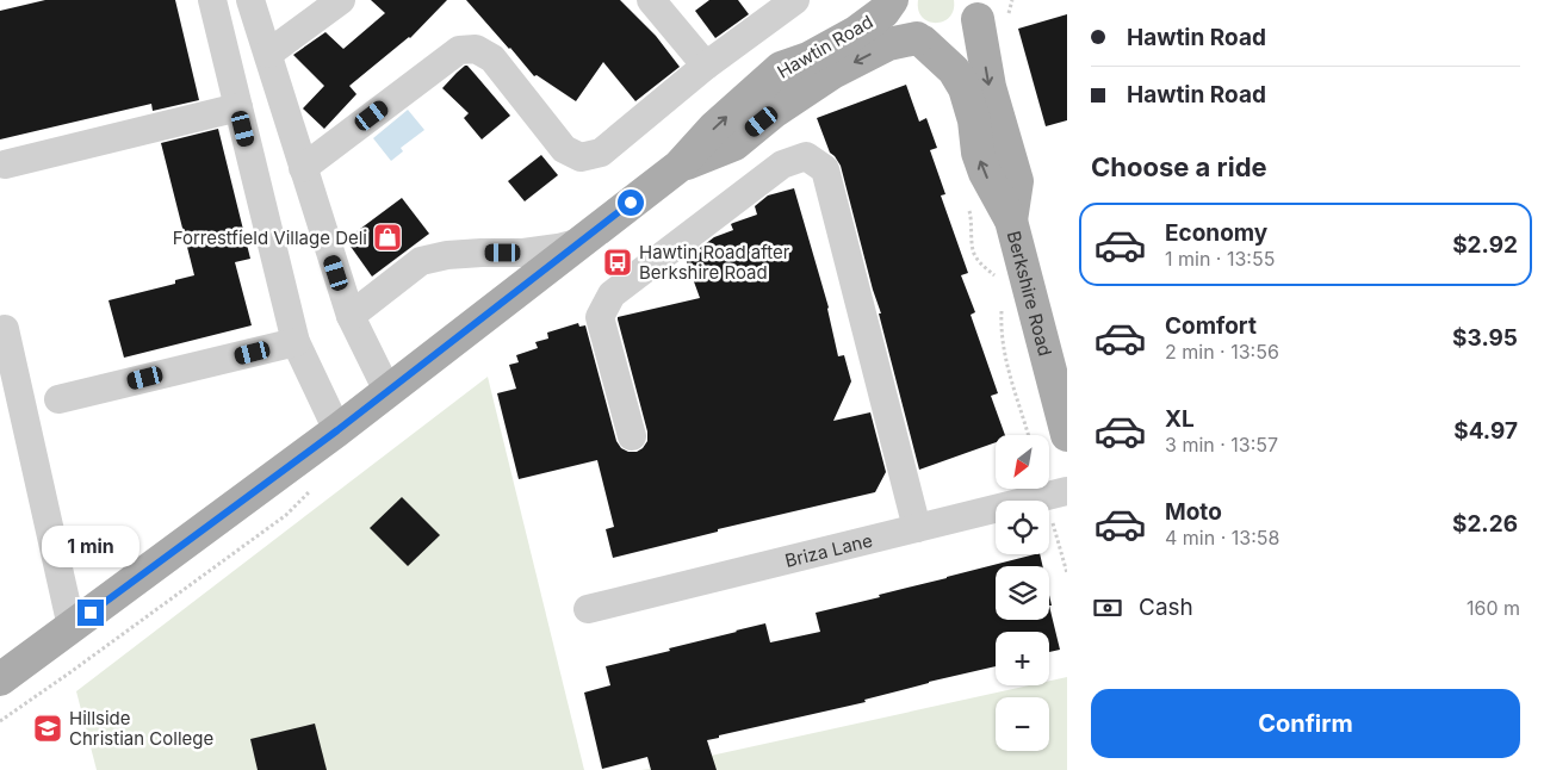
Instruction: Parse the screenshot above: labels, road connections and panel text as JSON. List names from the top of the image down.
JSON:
{
  "streets": {
    "main road": ["Hawtin Road", "Berkshire Road"],
    "street": ["Briza Lane"]
  },
  "crossings": [
    ["Hawtin Road", "Berkshire Road"]
  ],
  "places": {
    "shop": ["Forrestfield Village Deli"],
    "bus stop": ["Hawtin Road after Berkshire Road"],
    "school or university": ["Hillside Christian College"]
  },
  "north": "bottom left",
  "page": {
    "banner": ["Hawtin Road", "Hawtin Road"],
    "heading": "Choose a ride",
    "list": [
      {
        "name": "Economy",
        "note": "1 min · 13:55",
        "value": "$2.92"
      },
      {
        "name": "Comfort",
        "note": "2 min · 13:56",
        "value": "$3.95"
      },
      {
        "name": "XL",
        "note": "3 min · 13:57",
        "value": "$4.97"
      },
      {
        "name": "Moto",
        "note": "4 min · 13:58",
        "value": "$2.26"
      }
    ],
    "map_buttons": ["+", "−"],
    "bubble": "1 min",
    "pay": ["Cash", "160 m"],
    "buttons": "Confirm"
  }
}
